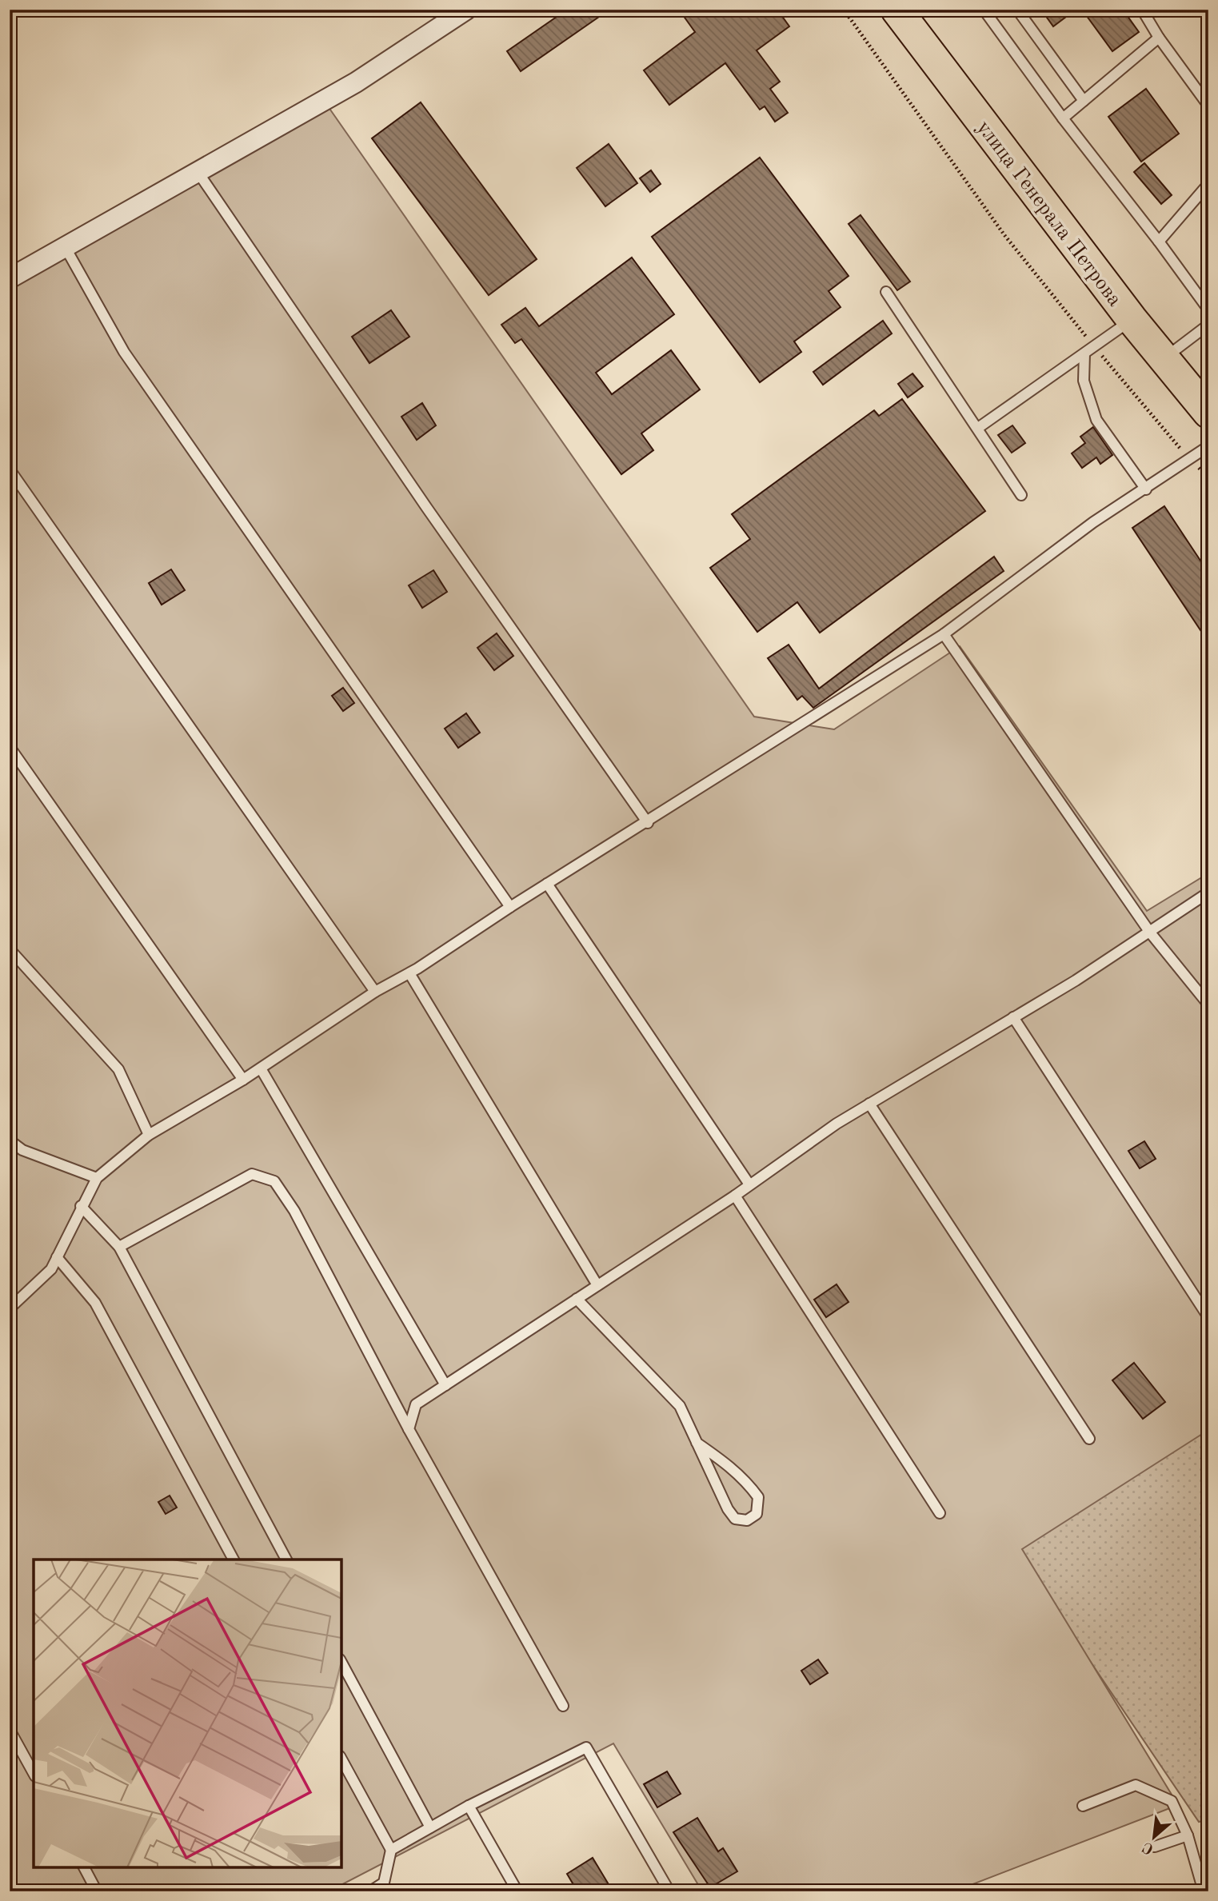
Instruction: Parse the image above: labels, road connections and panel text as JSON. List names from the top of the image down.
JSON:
{
  "streets": {
    "main road": ["улица Генерала Петрова"]
  },
  "north": "bottom left"
}
